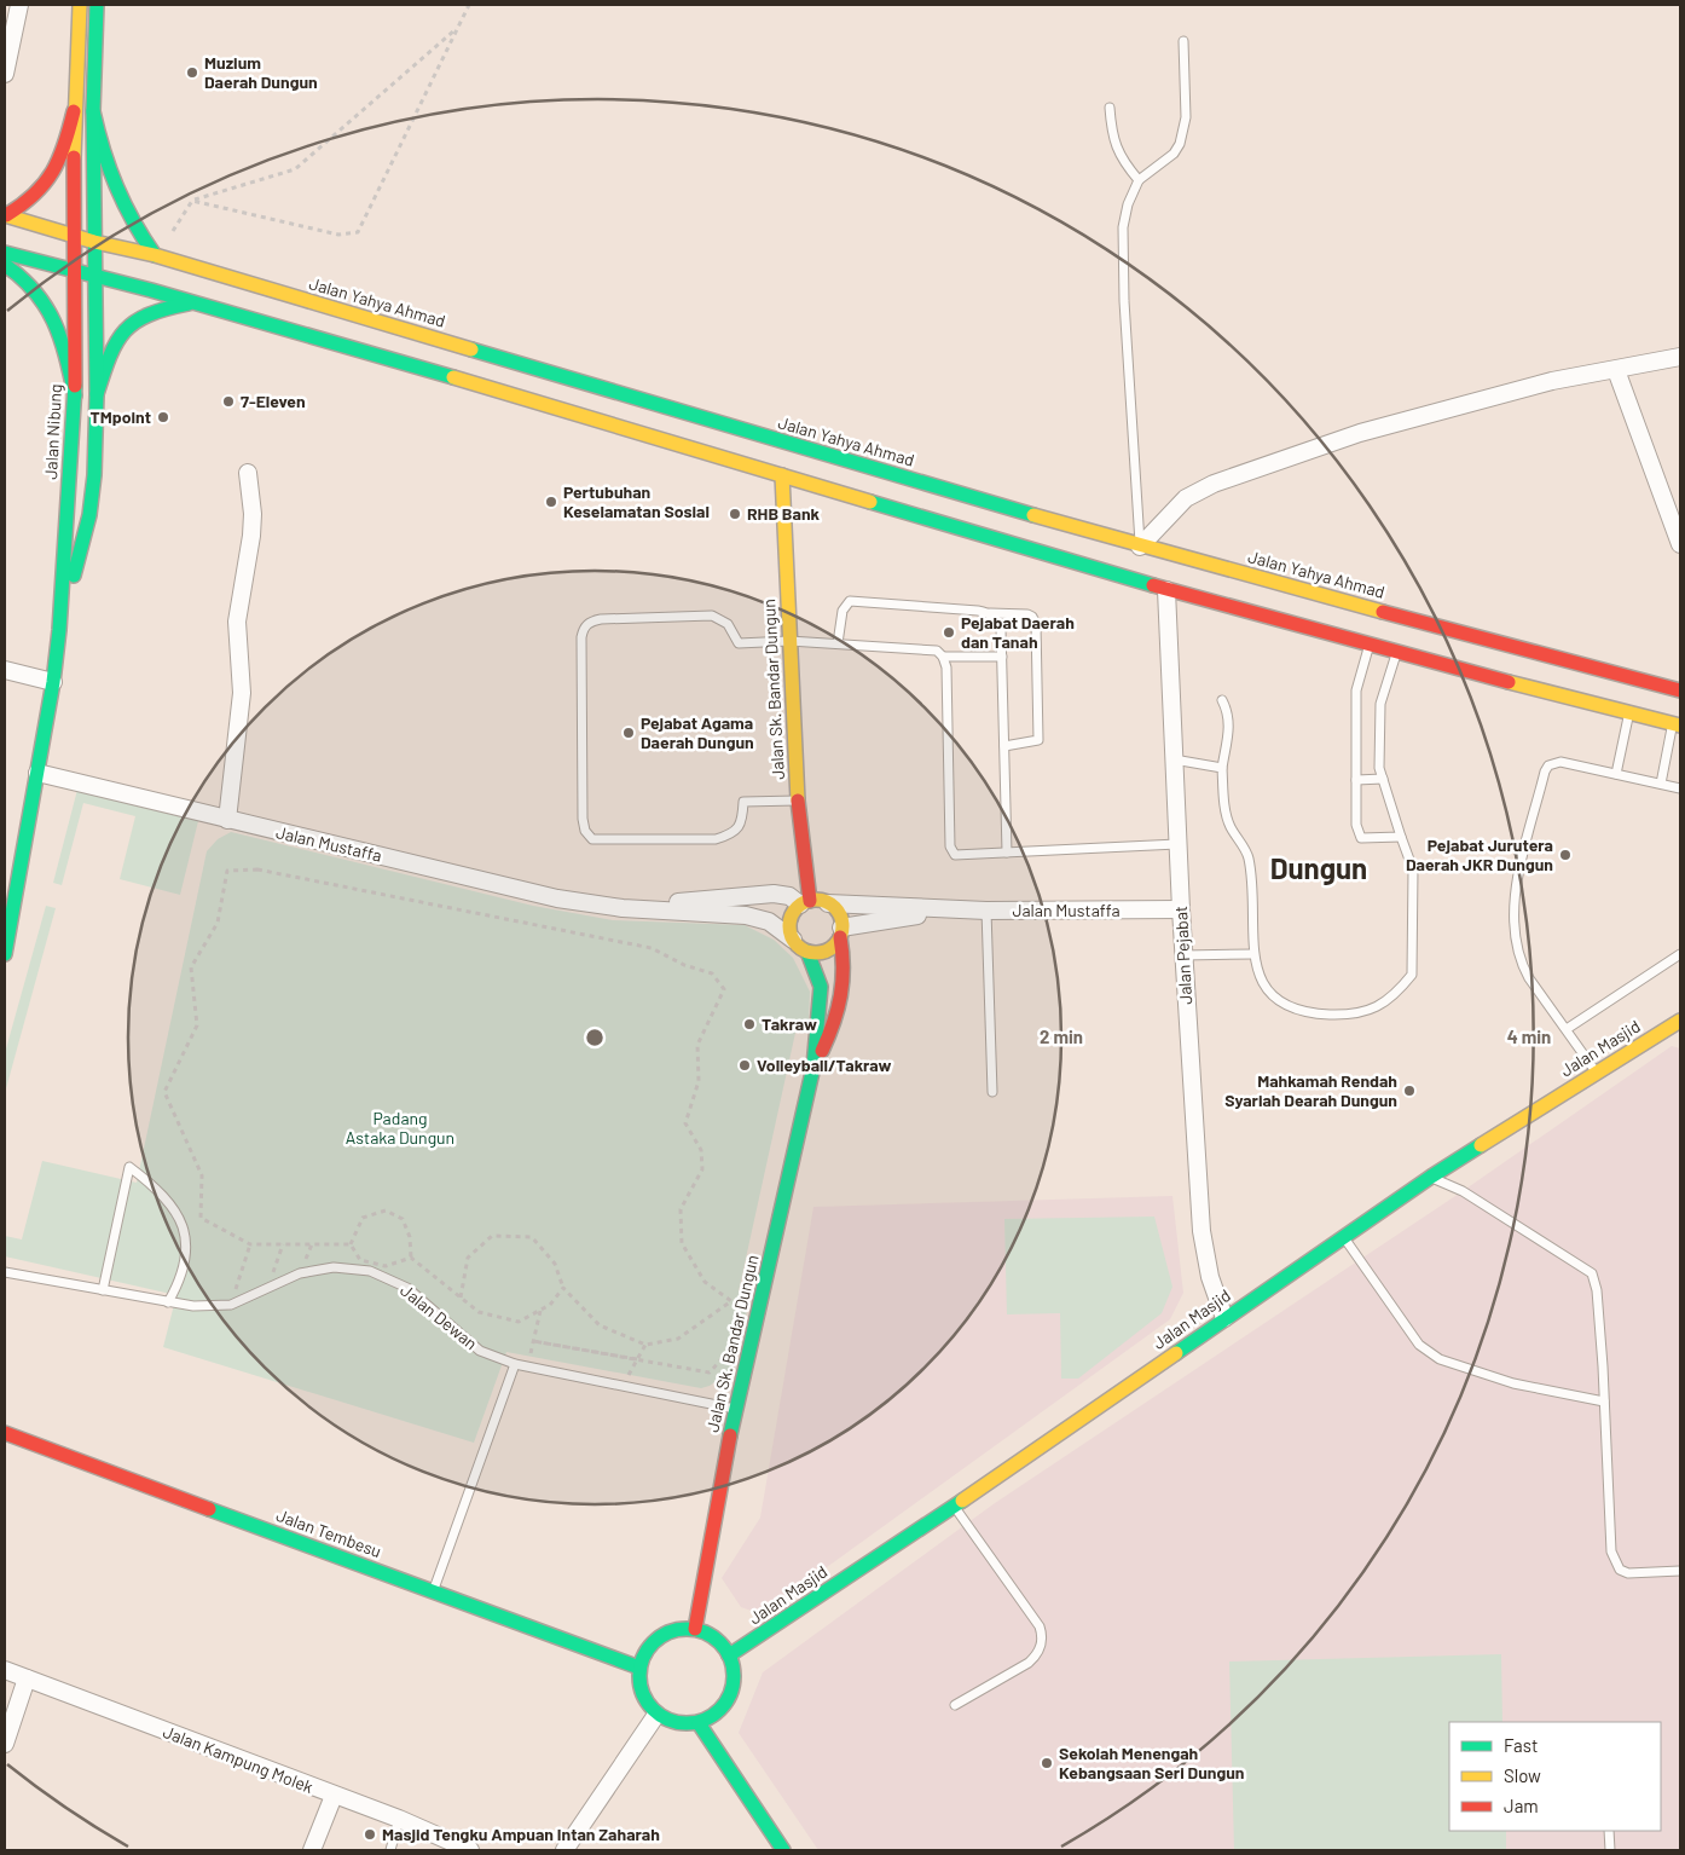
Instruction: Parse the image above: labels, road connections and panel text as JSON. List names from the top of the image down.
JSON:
{
  "streets": {
    "main road": [
      "Jalan Yahya Ahmad",
      "Jalan Nibung",
      "Jalan Sk. Bandar Dungun",
      "Jalan Masjid",
      "Jalan Tembesu"
    ],
    "street": ["Jalan Mustaffa", "Jalan Pejabat", "Jalan Kampung Molek"],
    "lane": ["Jalan Dewan"]
  },
  "crossings": [
    ["Jalan Yahya Ahmad", "Jalan Nibung"],
    ["Jalan Nibung", "Jalan Mustaffa"],
    ["Jalan Sk. Bandar Dungun", "Jalan Mustaffa"],
    ["Jalan Sk. Bandar Dungun", "Jalan Masjid"],
    ["Jalan Sk. Bandar Dungun", "Jalan Dewan"],
    ["Jalan Sk. Bandar Dungun", "Jalan Tembesu"],
    ["Jalan Mustaffa", "Jalan Pejabat"],
    ["Jalan Pejabat", "Jalan Masjid"],
    ["Jalan Masjid", "Jalan Tembesu"]
  ],
  "districts": ["Dungun"],
  "parks": ["Padang Astaka Dungun"],
  "places": [
    "Muzium Daerah Dungun",
    "7-Eleven",
    "TMpoint",
    "Pertubuhan Keselamatan Sosial",
    "RHB Bank",
    "Pejabat Daerah dan Tanah",
    "Pejabat Agama Daerah Dungun",
    "Pejabat Jurutera Daerah JKR Dungun",
    "Takraw",
    "Volleyball/Takraw",
    "Mahkamah Rendah Syariah Dearah Dungun",
    "Sekolah Menengah Kebangsaan Seri Dungun",
    "Masjid Tengku Ampuan Intan Zaharah"
  ],
  "legend": ["Fast", "Slow", "Jam"],
  "rings": ["2 min", "4 min"]
}
